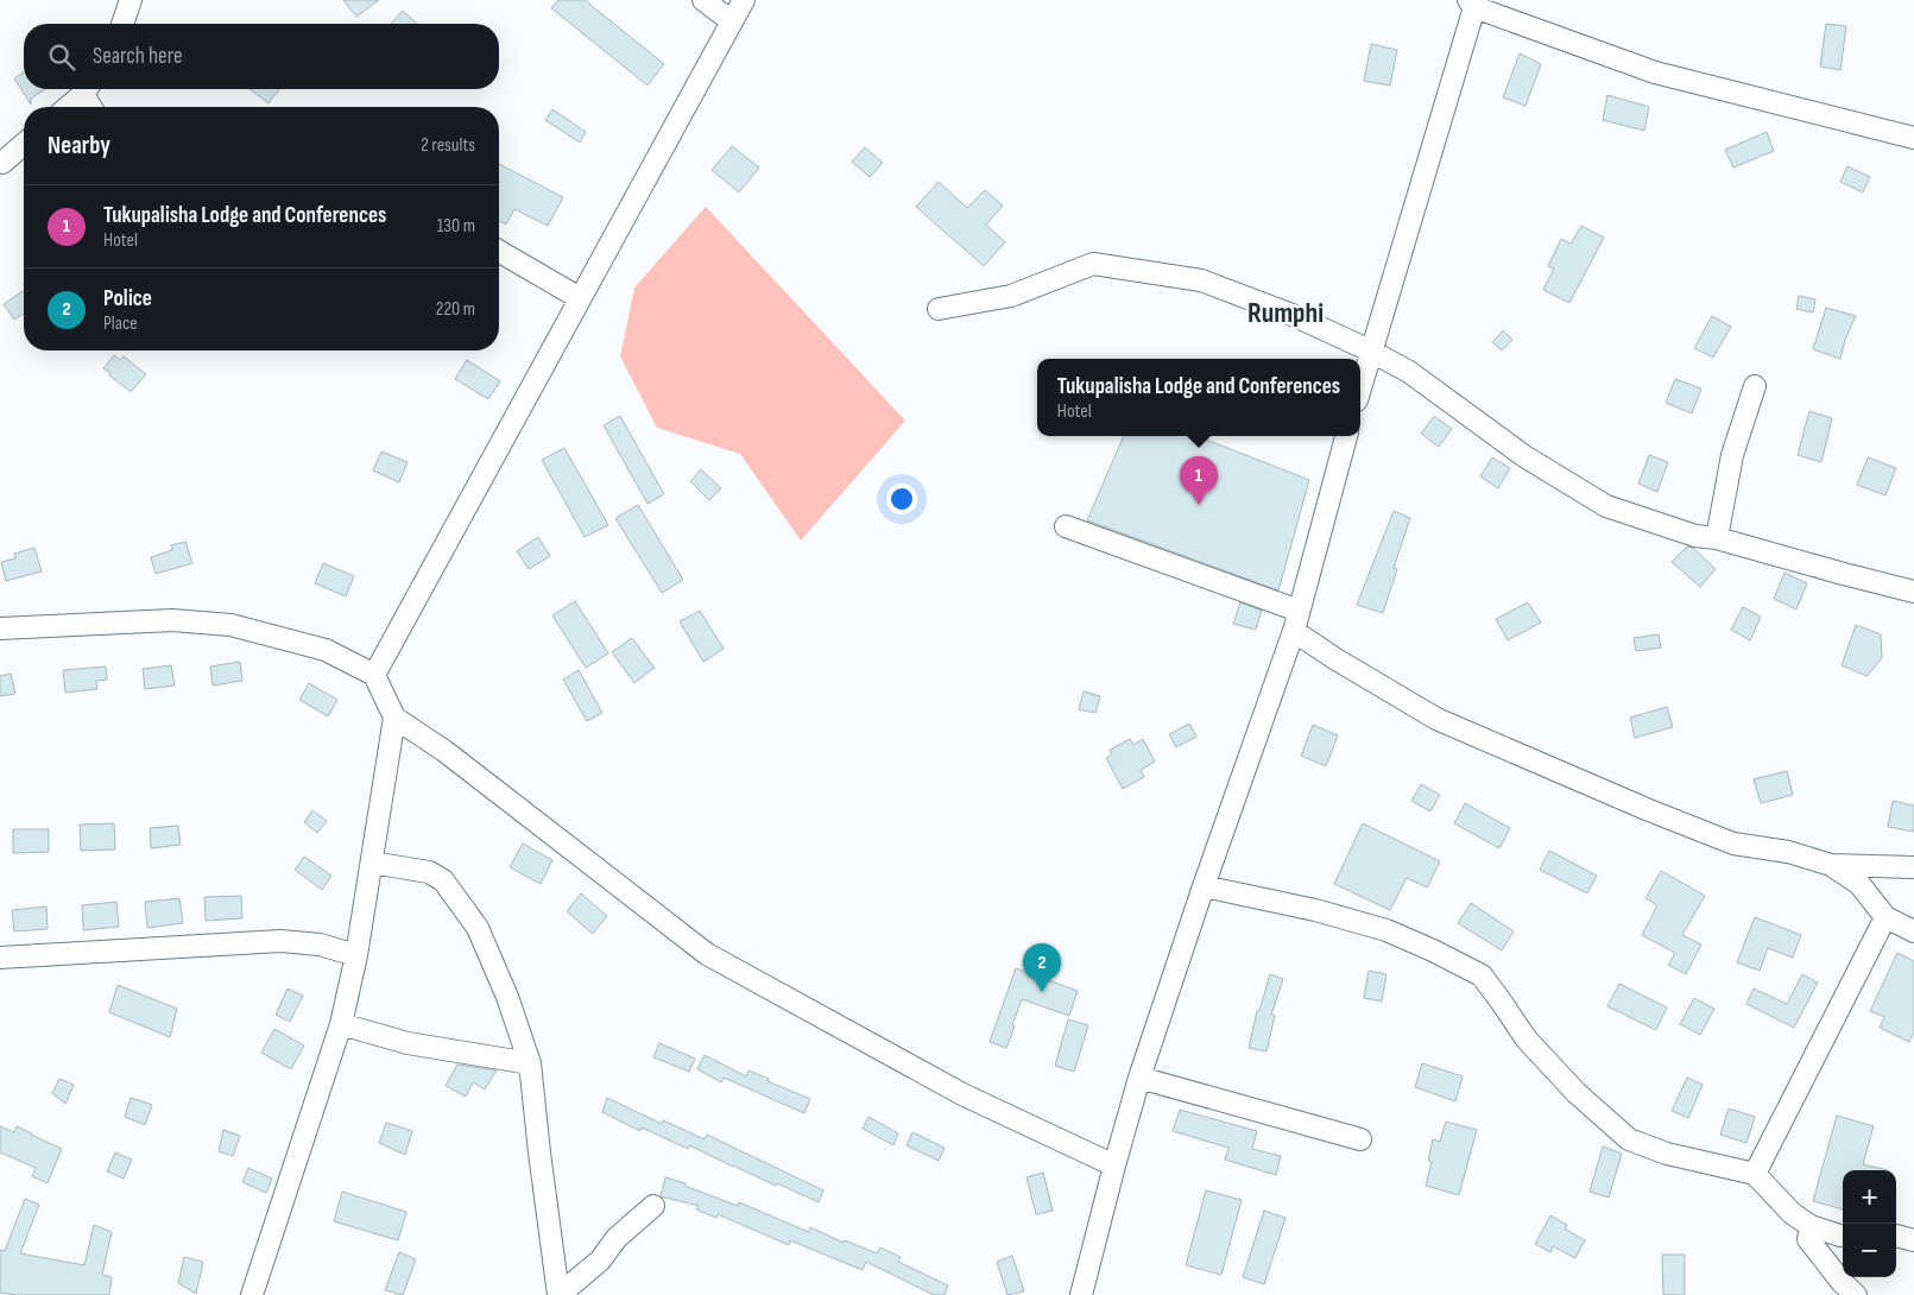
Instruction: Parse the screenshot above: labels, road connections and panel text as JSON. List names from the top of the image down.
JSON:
{
  "districts": ["Rumphi"],
  "page": {
    "search": "Search here",
    "heading": ["Nearby", "2 results"],
    "list": [
      {
        "mark": "1",
        "name": "Tukupalisha Lodge and Conferences",
        "note": "Hotel",
        "value": "130 m"
      },
      {
        "mark": "2",
        "name": "Police",
        "note": "Place",
        "value": "220 m"
      }
    ],
    "popup": ["Tukupalisha Lodge and Conferences", "Hotel"],
    "pins": ["1", "2"],
    "map_buttons": ["+", "−"]
  }
}
